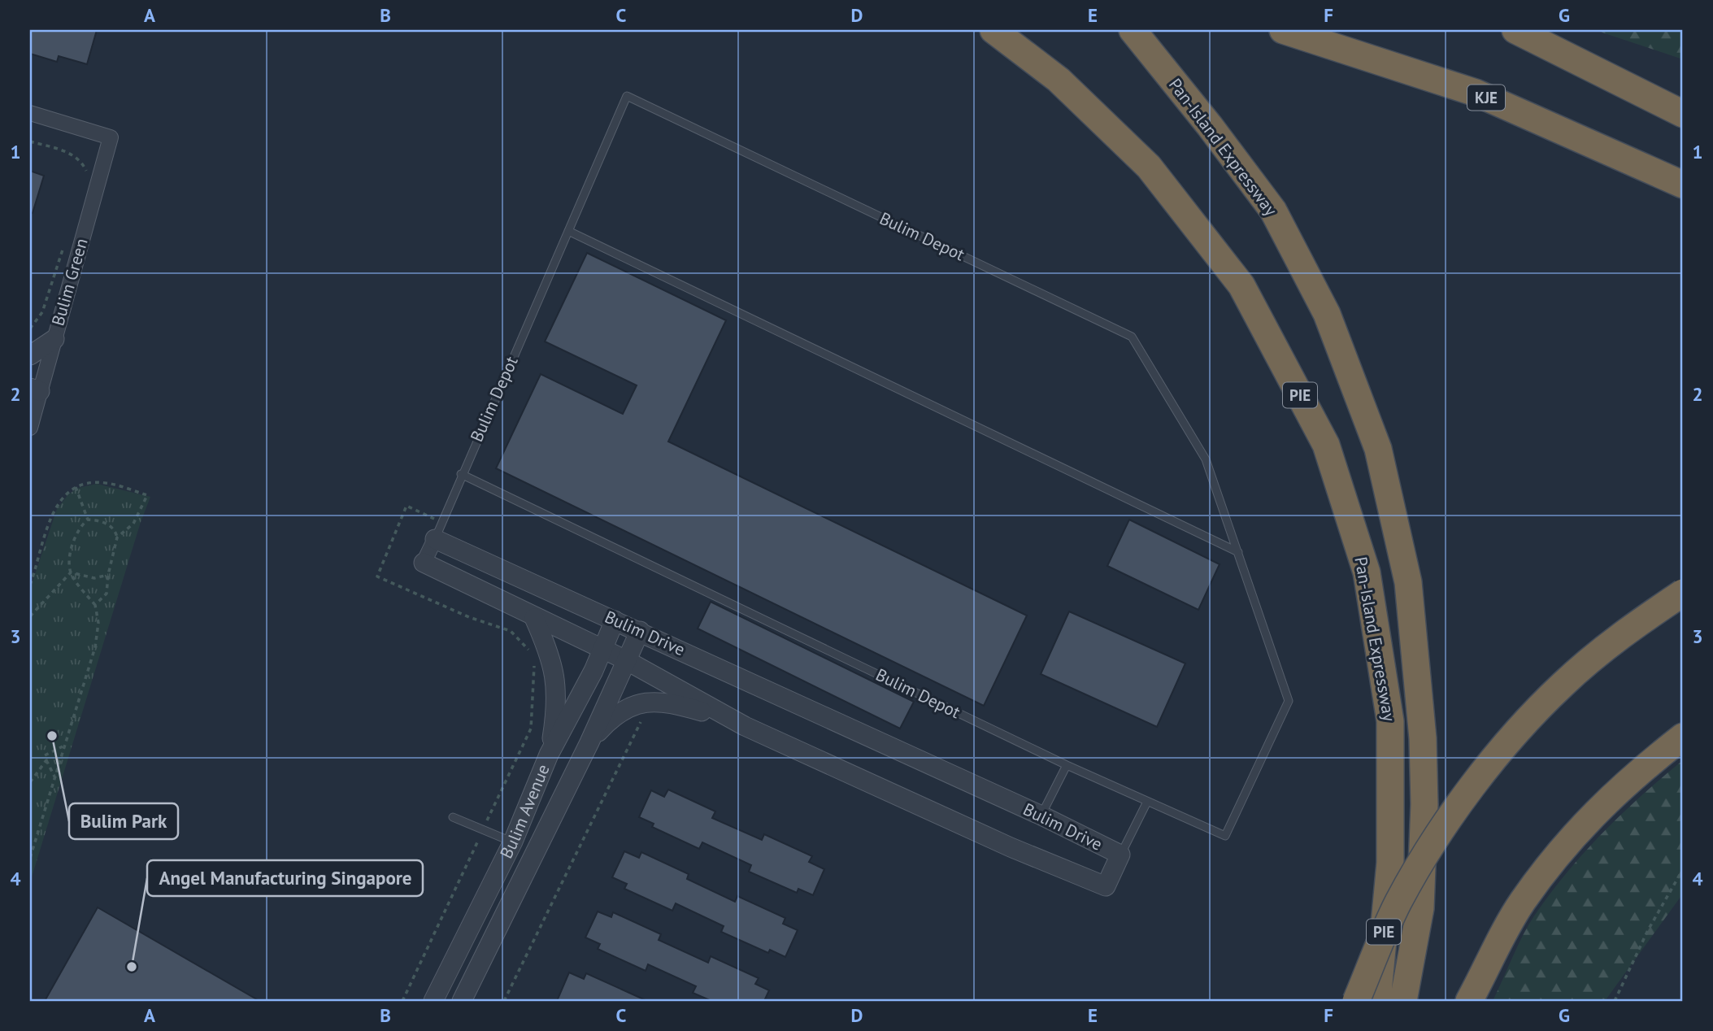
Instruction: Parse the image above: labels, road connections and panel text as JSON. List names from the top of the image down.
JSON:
{
  "streets": {
    "highway": ["KJE", "Pan-Island Expressway", "PIE"],
    "street": ["Bulim Green", "Bulim Drive", "Bulim Avenue"],
    "lane": ["Bulim Depot"]
  },
  "crossings": [
    ["Bulim Depot", "Bulim Drive"],
    ["Bulim Drive", "Bulim Avenue"]
  ],
  "places": ["Bulim Park", "Angel Manufacturing Singapore"],
  "grid": {
    "columns": [
      "A",
      "B",
      "C",
      "D",
      "E",
      "F",
      "G"
    ],
    "rows": [
      "1",
      "2",
      "3",
      "4"
    ]
  }
}
